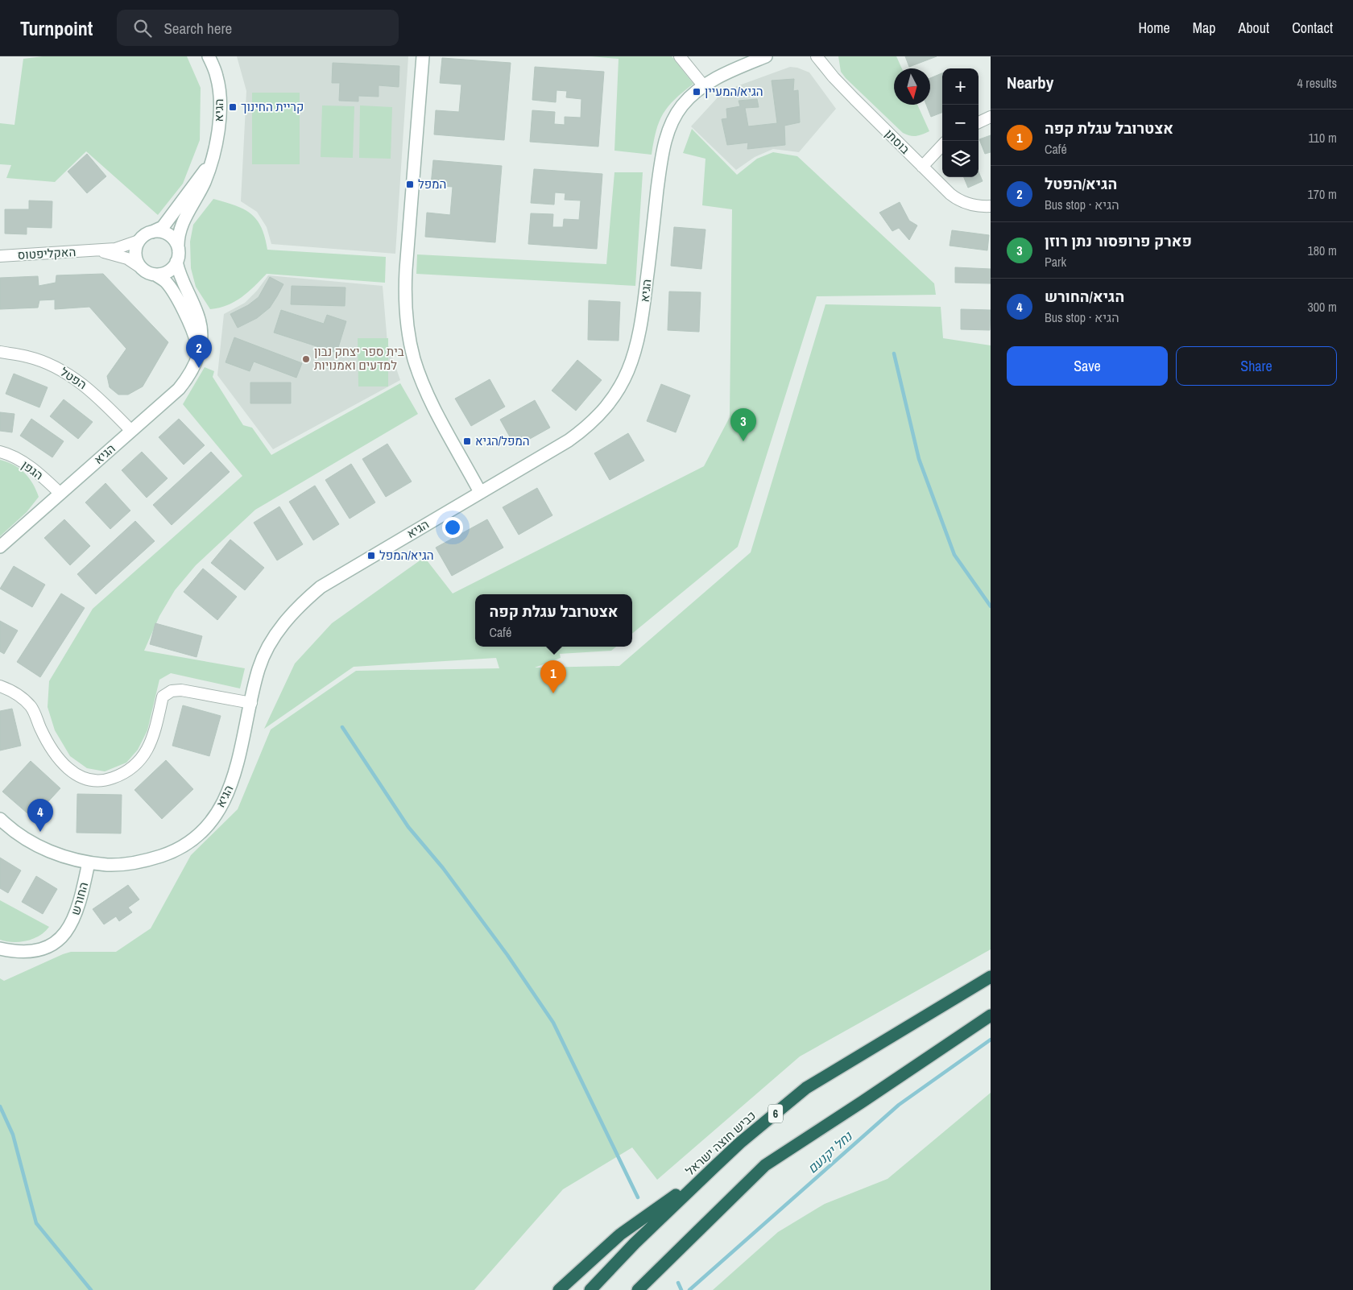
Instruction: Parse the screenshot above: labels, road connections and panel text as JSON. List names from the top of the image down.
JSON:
{
  "streets": {
    "highway": ["6", "כביש חוצה ישראל"],
    "street": [
      "הגיא",
      "בוסתן",
      "האקליפטוס",
      "הפטל",
      "הגפן",
      "החורש"
    ]
  },
  "crossings": [
    ["הגיא", "האקליפטוס"],
    ["הגיא", "הפטל"],
    ["הגיא", "הגפן"],
    ["הגיא", "החורש"]
  ],
  "water": ["נחל יקנעם"],
  "places": {
    "transit": [
      "הגיא/המעיין",
      "קריית החינוך",
      "המפל",
      "המפל/הגיא",
      "הגיא/המפל"
    ],
    "other": ["בית ספר יצחק נבון למדעים ואמנויות"]
  },
  "north": "bottom",
  "page": {
    "header": "Turnpoint",
    "search": "Search here",
    "nav": [
      "Home",
      "Map",
      "About",
      "Contact"
    ],
    "heading": ["Nearby", "4 results"],
    "map_buttons": ["+", "−"],
    "list": [
      {
        "mark": "1",
        "name": "אצטרובל עגלת קפה",
        "note": "Café",
        "value": "110 m"
      },
      {
        "mark": "2",
        "name": "הגיא/הפטל",
        "note": "Bus stop · הגיא",
        "value": "170 m"
      },
      {
        "mark": "3",
        "name": "פארק פרופסור נתן רוזן",
        "note": "Park",
        "value": "180 m"
      },
      {
        "mark": "4",
        "name": "הגיא/החורש",
        "note": "Bus stop · הגיא",
        "value": "300 m"
      }
    ],
    "buttons": ["Save", "Share"],
    "pins": [
      "2",
      "3",
      "1",
      "4"
    ],
    "popup": ["אצטרובל עגלת קפה", "Café"]
  }
}
